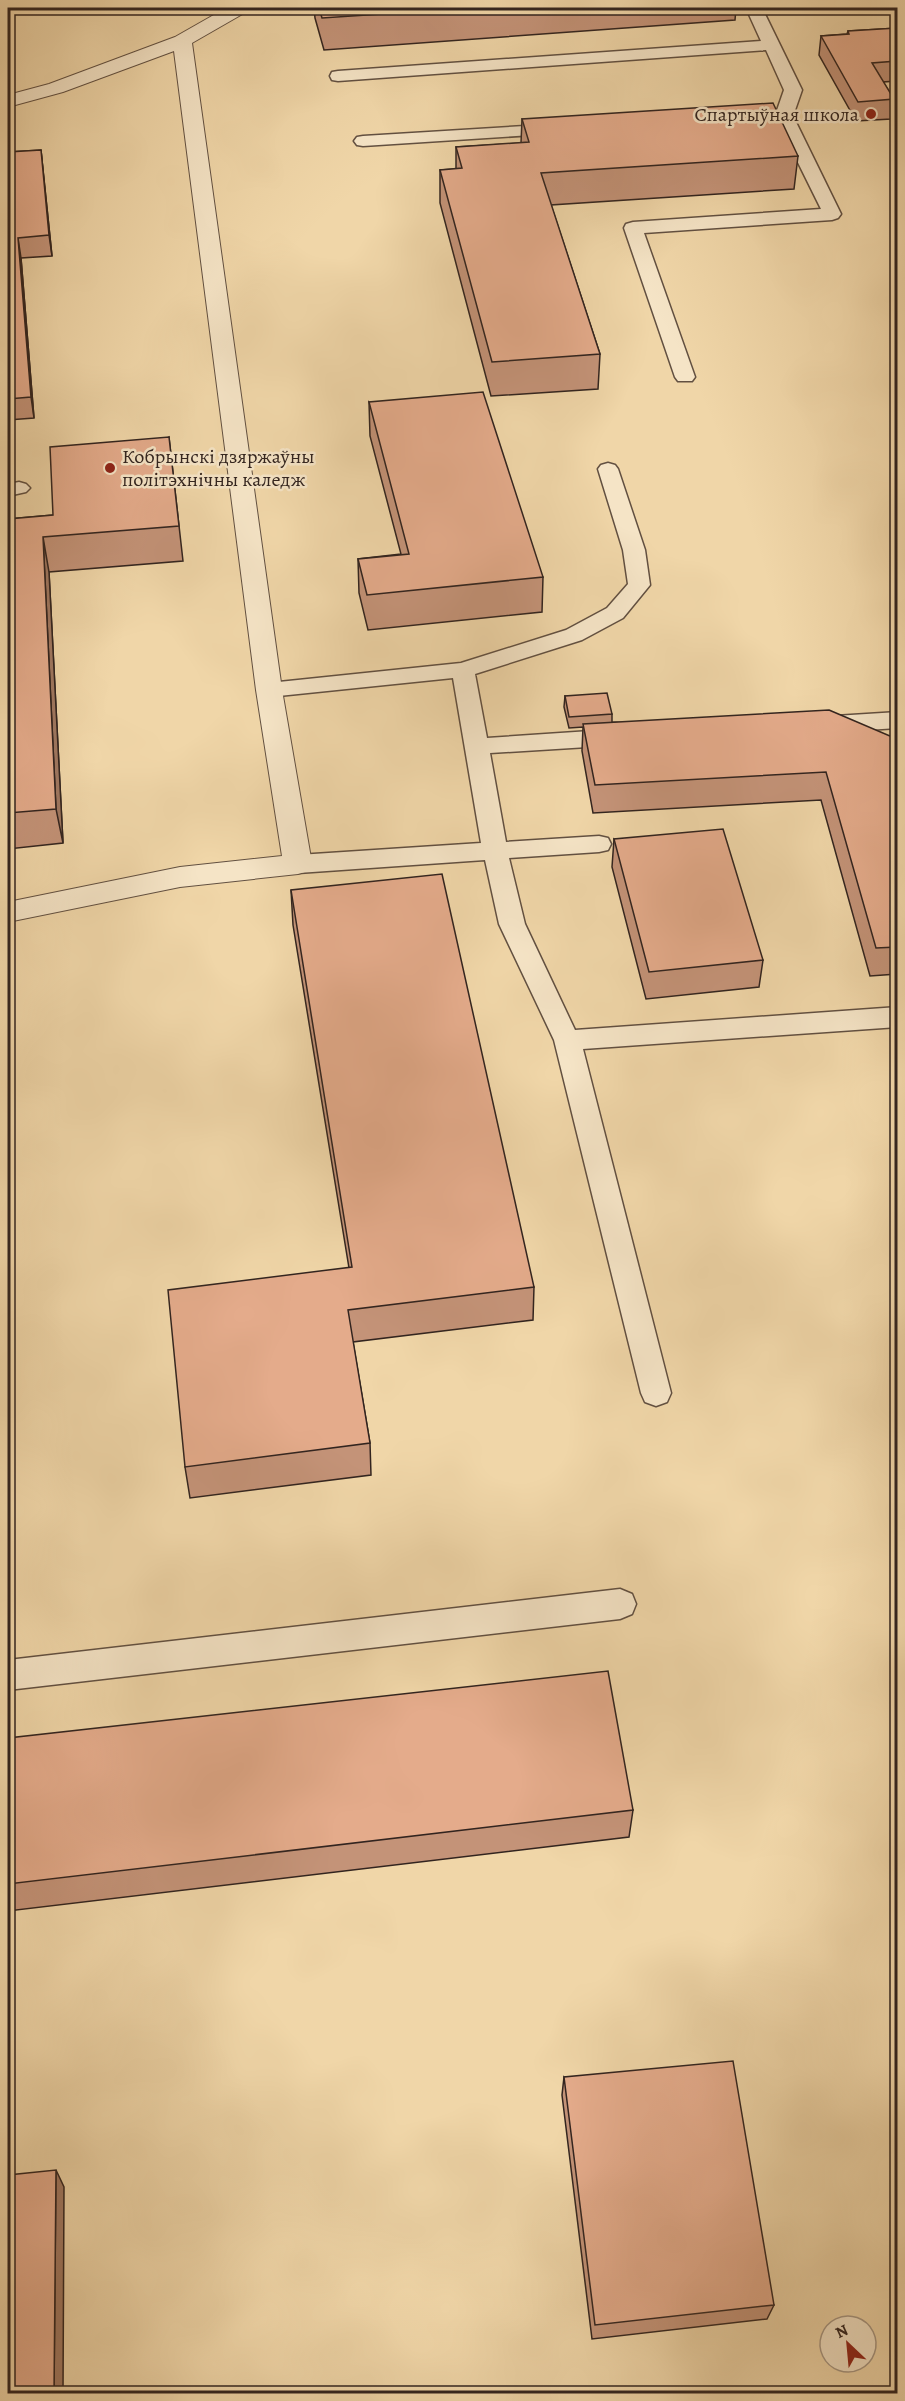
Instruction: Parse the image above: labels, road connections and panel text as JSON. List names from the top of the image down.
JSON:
{
  "places": ["Спартыўная школа", "Кобрынскі дзяржаўны політэхнічны каледж"],
  "north": "top left"
}
